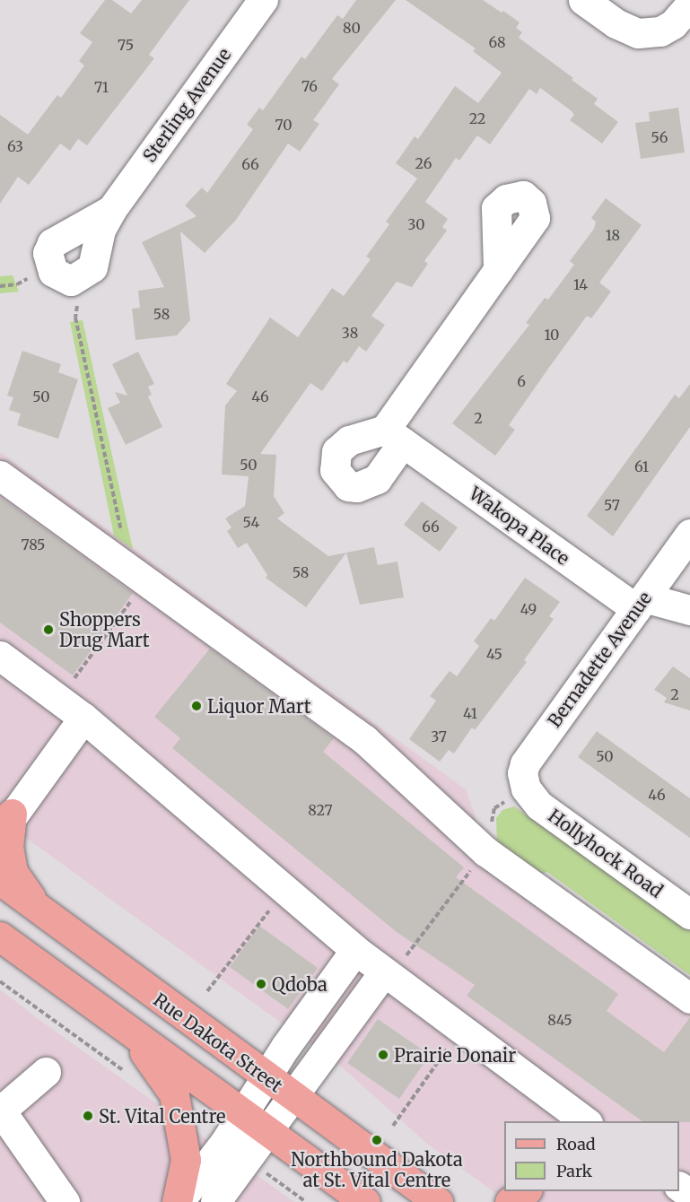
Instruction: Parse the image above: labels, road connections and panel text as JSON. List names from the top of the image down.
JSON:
{
  "streets": {
    "main road": ["Rue Dakota Street"],
    "street": [
      "Sterling Avenue",
      "Wakopa Place",
      "Bernadette Avenue",
      "Hollyhock Road"
    ]
  },
  "crossings": [
    ["Wakopa Place", "Bernadette Avenue"],
    ["Bernadette Avenue", "Hollyhock Road"]
  ],
  "places": [
    "Shoppers Drug Mart",
    "Liquor Mart",
    "Qdoba",
    "Prairie Donair",
    "St. Vital Centre",
    "Northbound Dakota at St. Vital Centre"
  ],
  "house_numbers": [
    "80",
    "68",
    "75",
    "76",
    "71",
    "22",
    "70",
    "56",
    "63",
    "26",
    "66",
    "30",
    "18",
    "14",
    "58",
    "38",
    "10",
    "6",
    "50",
    "46",
    "2",
    "50",
    "61",
    "57",
    "54",
    "66",
    "785",
    "58",
    "49",
    "45",
    "2",
    "41",
    "37",
    "50",
    "46",
    "827",
    "845"
  ],
  "legend": ["Road", "Park"]
}
